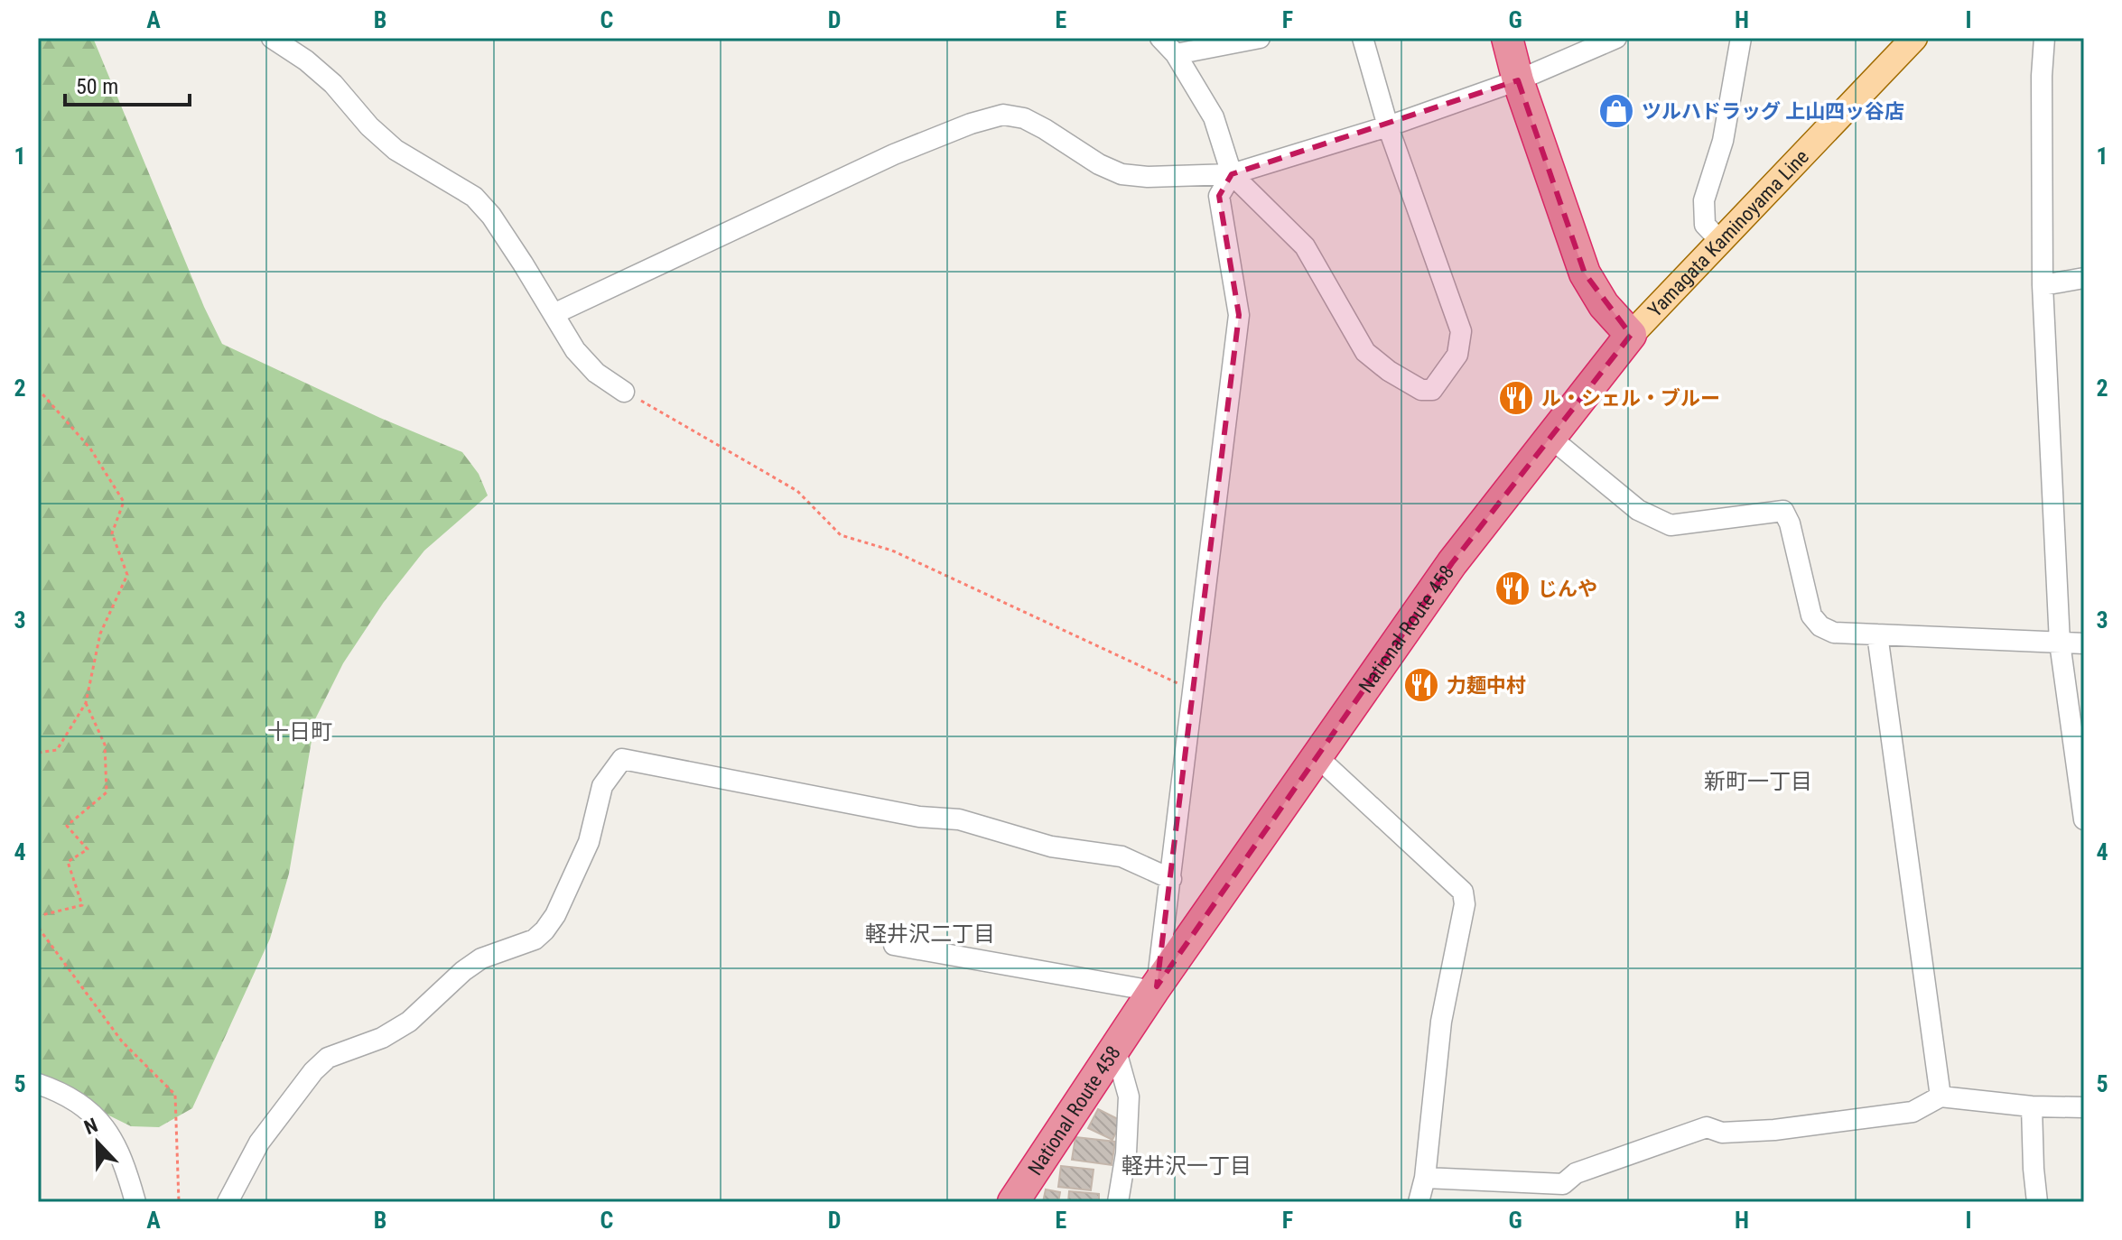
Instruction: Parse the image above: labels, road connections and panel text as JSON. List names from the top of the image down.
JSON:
{
  "streets": {
    "highway": ["National Route 458"],
    "main road": ["Yamagata Kaminoyama Line"]
  },
  "crossings": [
    ["Yamagata Kaminoyama Line", "National Route 458"]
  ],
  "districts": [
    "十日町",
    "新町一丁目",
    "軽井沢二丁目",
    "軽井沢一丁目"
  ],
  "places": {
    "shop": ["ツルハドラッグ 上山四ッ谷店"],
    "restaurant": ["ル・シェル・ブルー", "じんや", "力麺中村"]
  },
  "scale_bar": "50 m",
  "north": "top",
  "grid": {
    "columns": [
      "A",
      "B",
      "C",
      "D",
      "E",
      "F",
      "G",
      "H",
      "I"
    ],
    "rows": [
      "1",
      "2",
      "3",
      "4",
      "5"
    ]
  }
}
